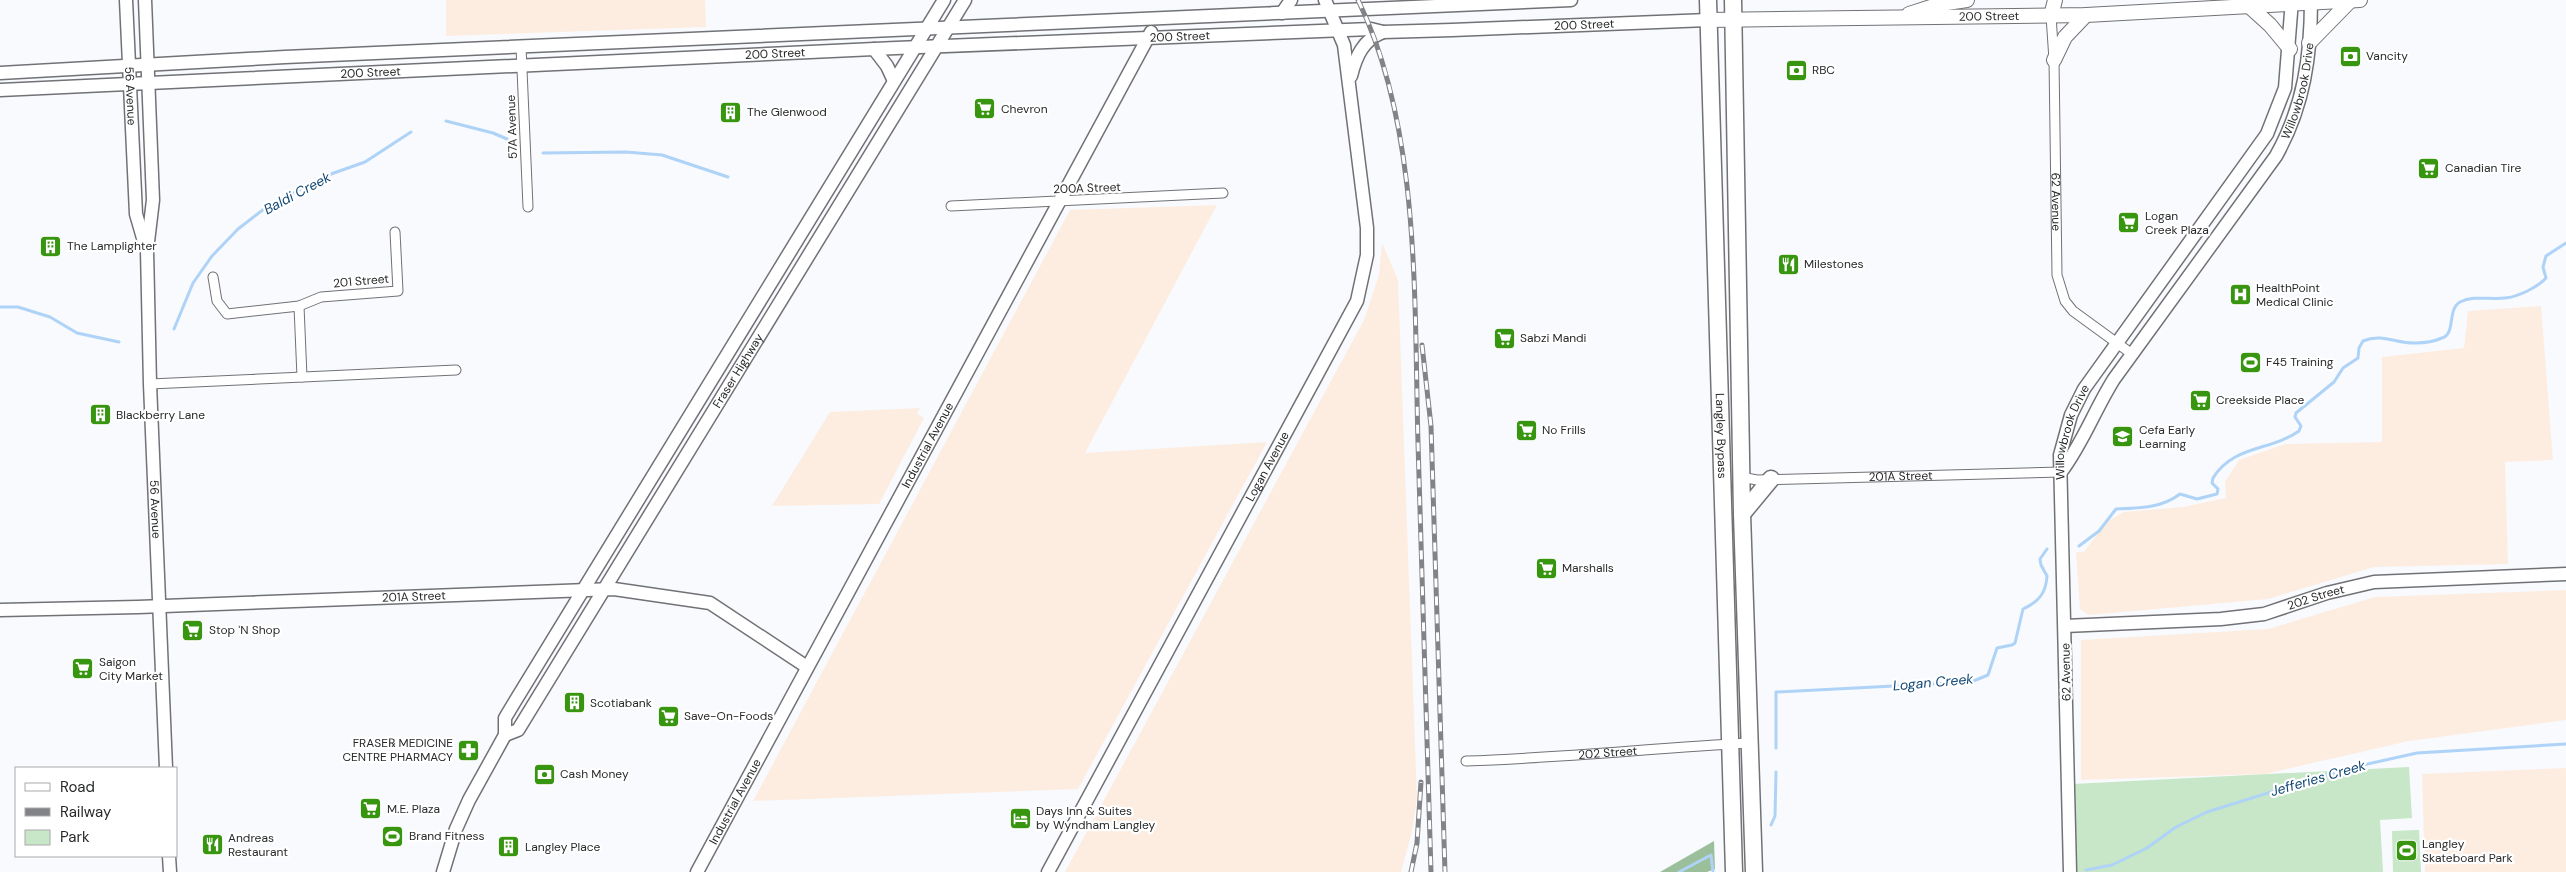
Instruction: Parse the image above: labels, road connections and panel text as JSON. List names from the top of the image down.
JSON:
{
  "streets": {
    "highway": ["Langley Bypass"],
    "main road": [
      "200 Street",
      "Willowbrook Drive",
      "56 Avenue",
      "62 Avenue",
      "Fraser Highway",
      "Industrial Avenue",
      "Logan Avenue",
      "201A Street",
      "202 Street"
    ],
    "street": ["57A Avenue", "200A Street", "201 Street"]
  },
  "crossings": [
    ["200 Street", "Willowbrook Drive"],
    ["200 Street", "56 Avenue"],
    ["200 Street", "57A Avenue"],
    ["200 Street", "62 Avenue"],
    ["200 Street", "Fraser Highway"],
    ["200 Street", "Langley Bypass"],
    ["200 Street", "Industrial Avenue"],
    ["200 Street", "Logan Avenue"],
    ["Willowbrook Drive", "62 Avenue"],
    ["Willowbrook Drive", "201A Street"],
    ["56 Avenue", "201A Street"],
    ["200A Street", "Industrial Avenue"],
    ["62 Avenue", "201A Street"],
    ["62 Avenue", "202 Street"],
    ["Fraser Highway", "201A Street"],
    ["Langley Bypass", "201A Street"],
    ["Langley Bypass", "202 Street"],
    ["Industrial Avenue", "201A Street"]
  ],
  "water": ["Baldi Creek", "Logan Creek", "Jefferies Creek"],
  "places": {
    "bank": ["Vancity", "RBC", "Cash Money"],
    "supermarket": [
      "Chevron",
      "Canadian Tire",
      "Logan Creek Plaza",
      "Sabzi Mandi",
      "Creekside Place",
      "No Frills",
      "Marshalls",
      "Stop 'N Shop",
      "Saigon City Market",
      "Save-On-Foods",
      "M.E. Plaza"
    ],
    "building": [
      "The Glenwood",
      "The Lamplighter",
      "Blackberry Lane",
      "Scotiabank",
      "Langley Place"
    ],
    "restaurant": ["Milestones", "Andreas Restaurant"],
    "hospital": ["HealthPoint Medical Clinic"],
    "sports": ["F45 Training", "Brand Fitness", "Langley Skateboard Park"],
    "school or university": ["Cefa Early Learning"],
    "pharmacy": ["FRASE℞ MEDICINE CENTRE PHARMACY"],
    "hotel": ["Days Inn & Suites by Wyndham Langley"]
  },
  "legend": ["Road", "Railway", "Park"]
}
